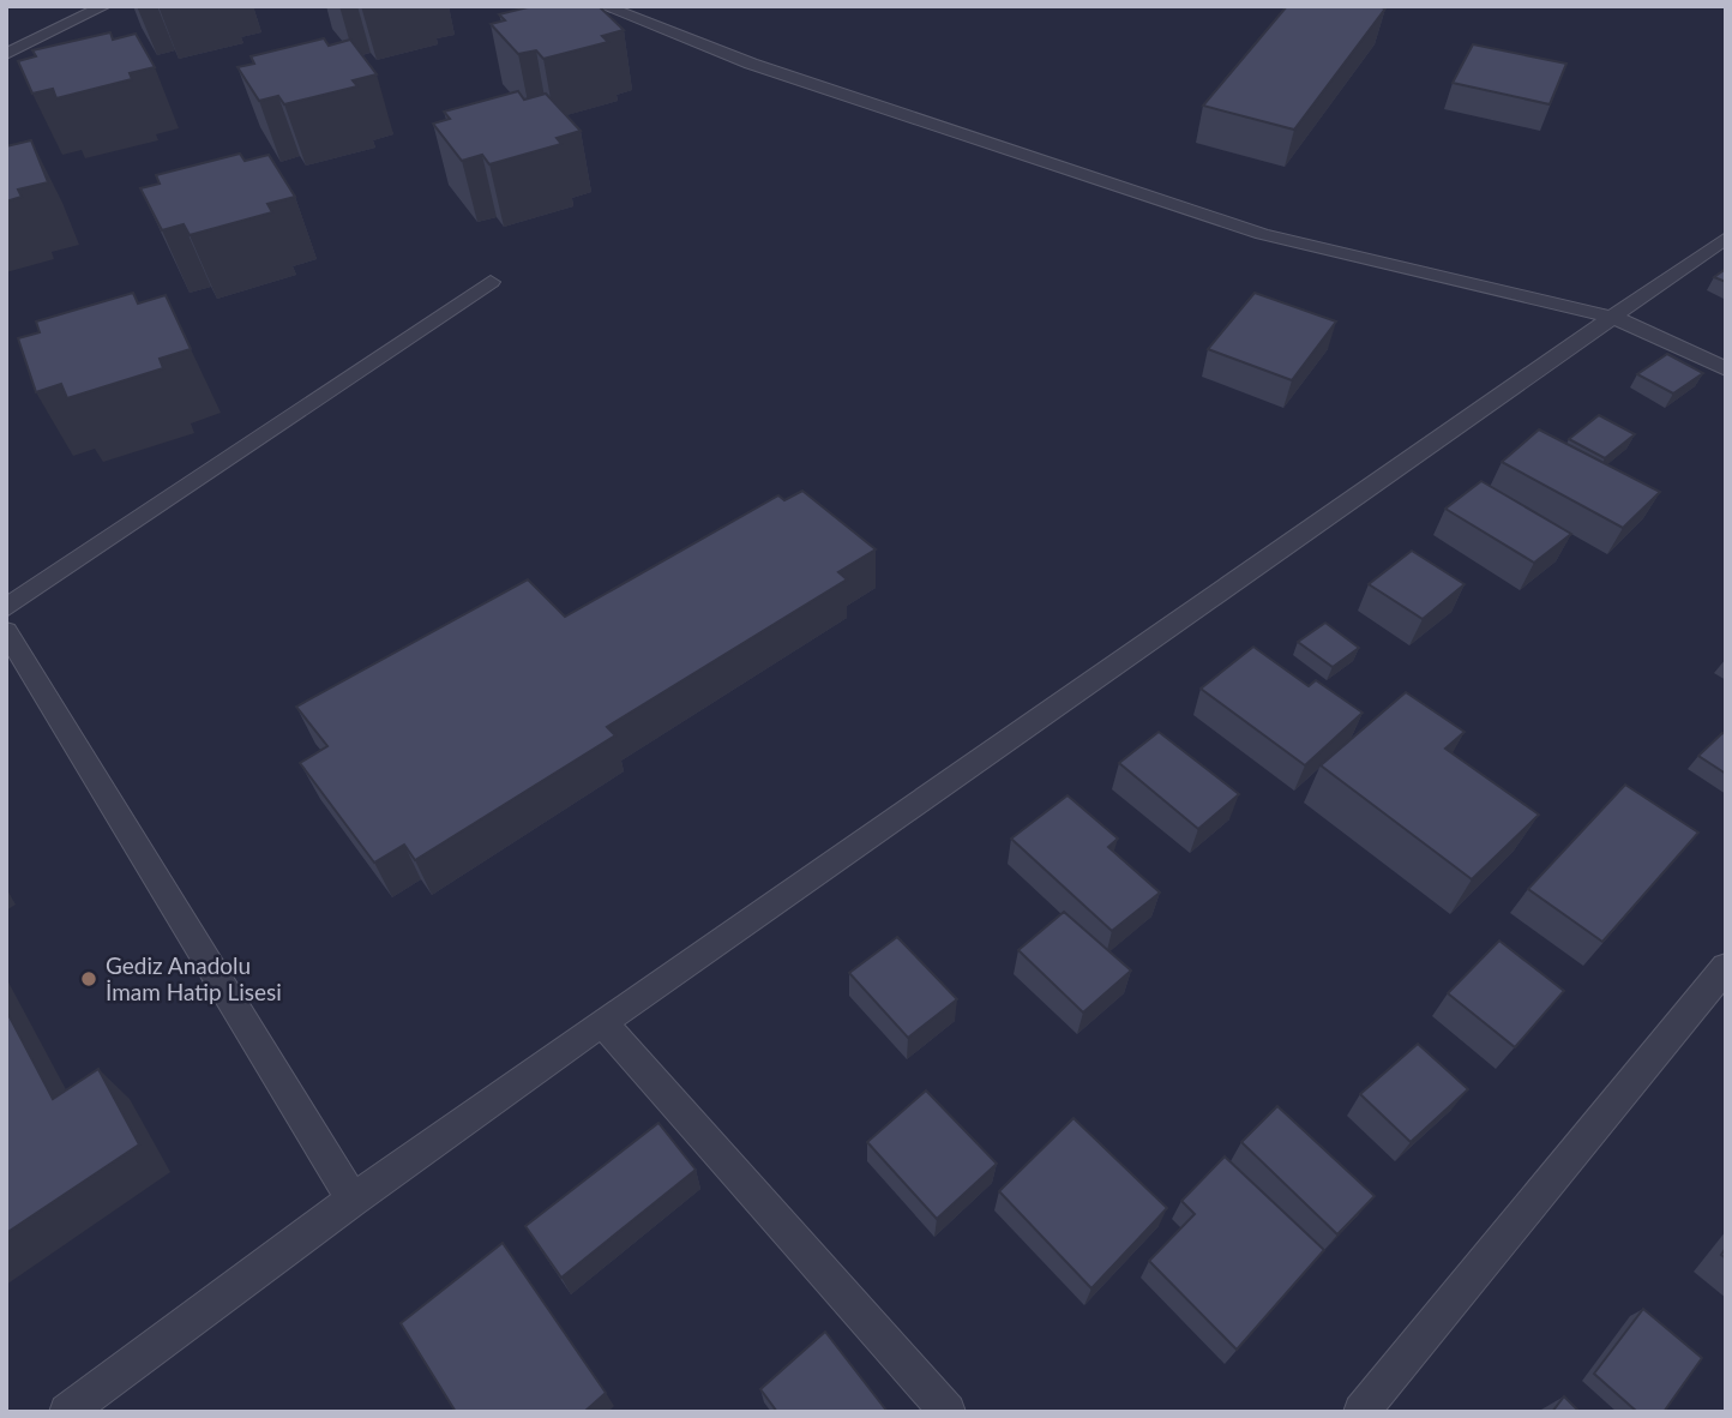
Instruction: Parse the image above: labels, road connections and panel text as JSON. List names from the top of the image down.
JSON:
{
  "places": ["Gediz Anadolu İmam Hatip Lisesi"]
}
